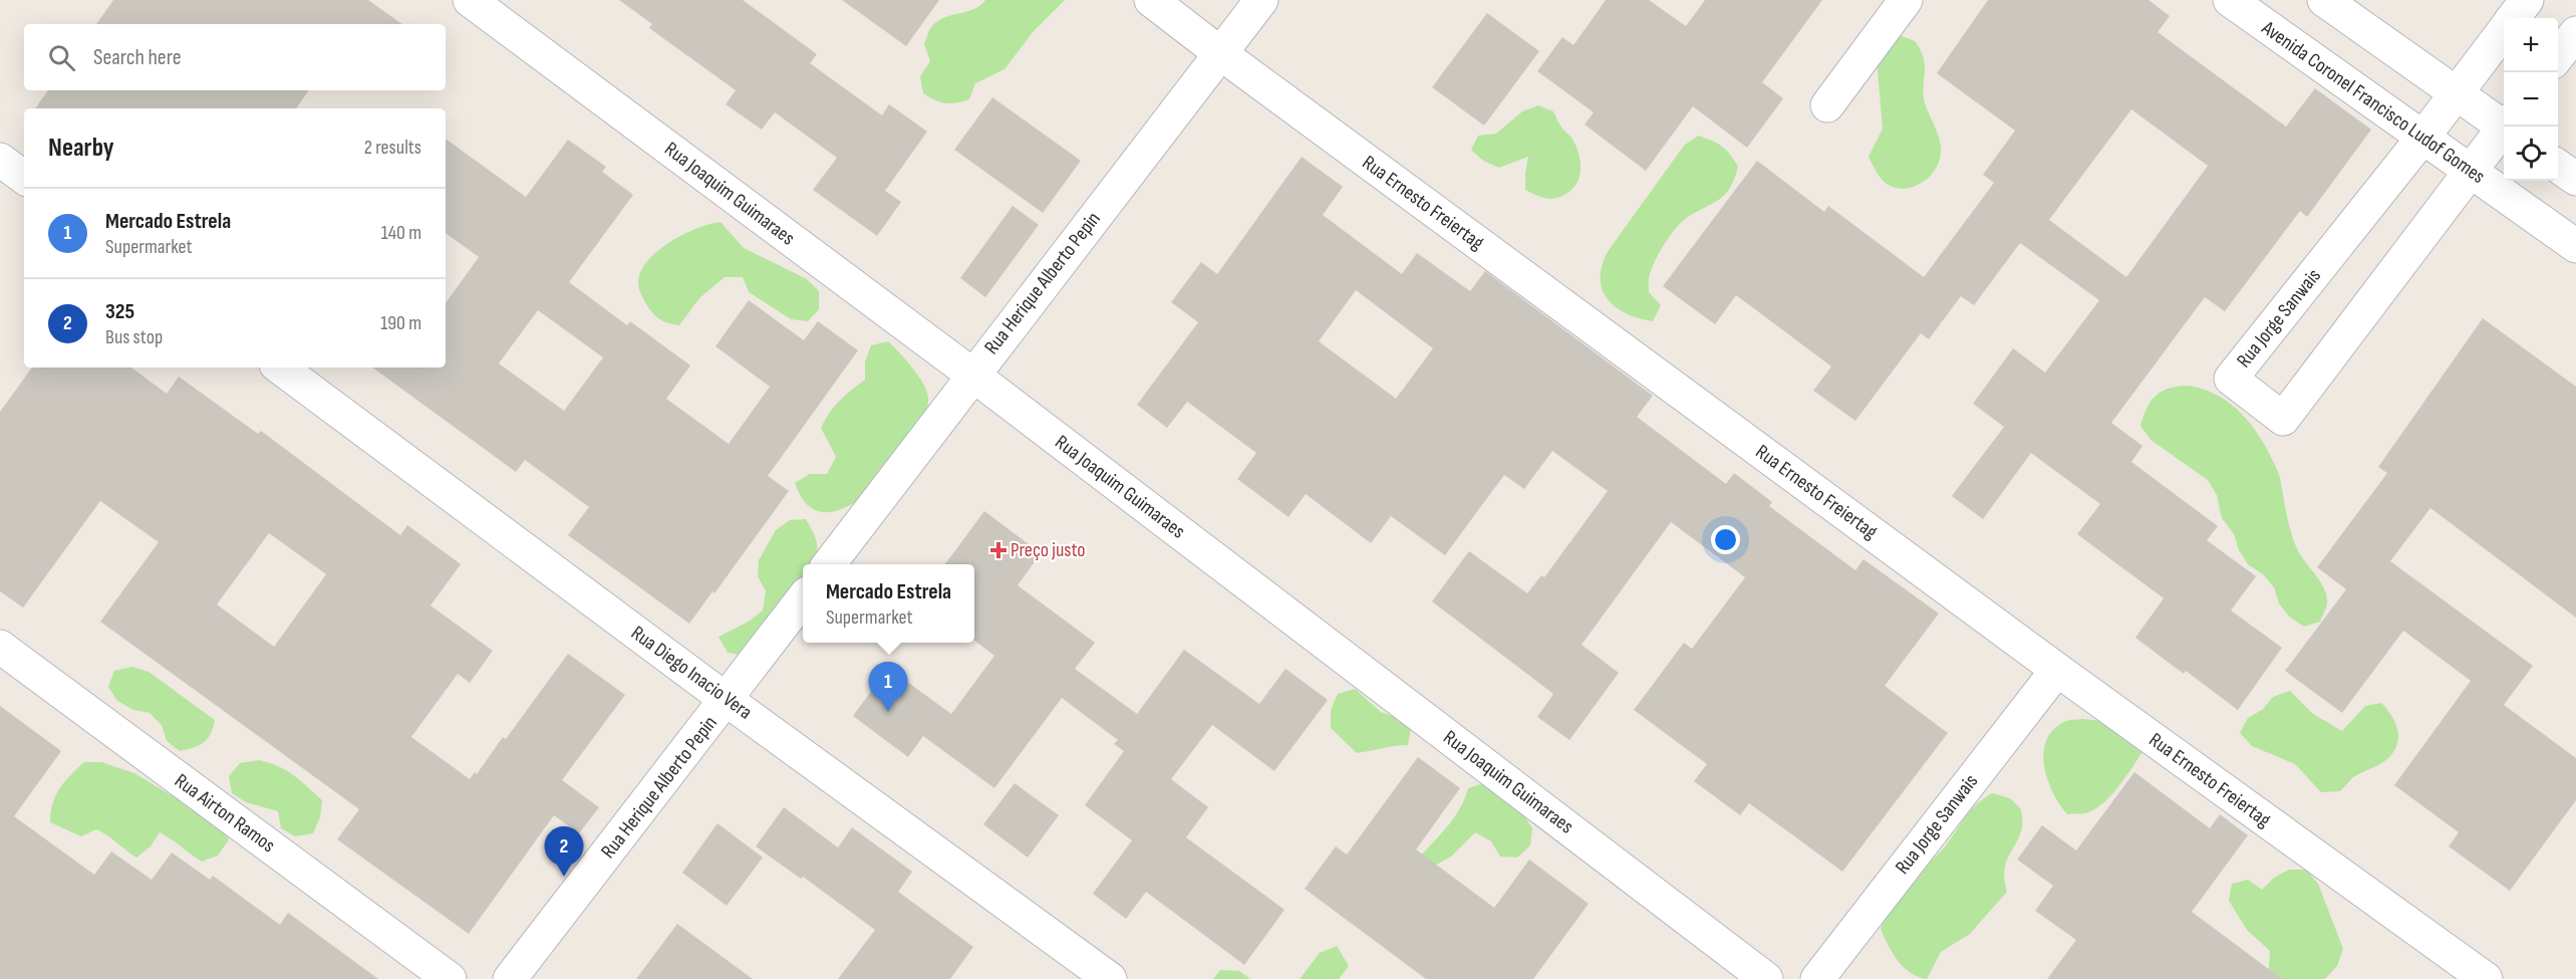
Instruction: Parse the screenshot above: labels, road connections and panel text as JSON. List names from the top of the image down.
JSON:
{
  "streets": {
    "street": [
      "Avenida Coronel Francisco Ludof Gomes",
      "Rua Joaquim Guimaraes",
      "Rua Ernesto Freiertag",
      "Rua Herique Alberto Pepin",
      "Rua Jorge Sanwais",
      "Rua Diego Inacio Vera",
      "Rua Airton Ramos"
    ]
  },
  "crossings": [
    ["Avenida Coronel Francisco Ludof Gomes", "Rua Jorge Sanwais"],
    ["Rua Joaquim Guimaraes", "Rua Herique Alberto Pepin"],
    ["Rua Ernesto Freiertag", "Rua Herique Alberto Pepin"],
    ["Rua Ernesto Freiertag", "Rua Jorge Sanwais"],
    ["Rua Herique Alberto Pepin", "Rua Diego Inacio Vera"]
  ],
  "places": {
    "health": ["Preço justo"]
  },
  "page": {
    "map_buttons": ["+", "−"],
    "search": "Search here",
    "heading": ["Nearby", "2 results"],
    "list": [
      {
        "mark": "1",
        "name": "Mercado Estrela",
        "note": "Supermarket",
        "value": "140 m"
      },
      {
        "mark": "2",
        "name": "325",
        "note": "Bus stop",
        "value": "190 m"
      }
    ],
    "popup": ["Mercado Estrela", "Supermarket"],
    "pins": ["1", "2"]
  }
}
